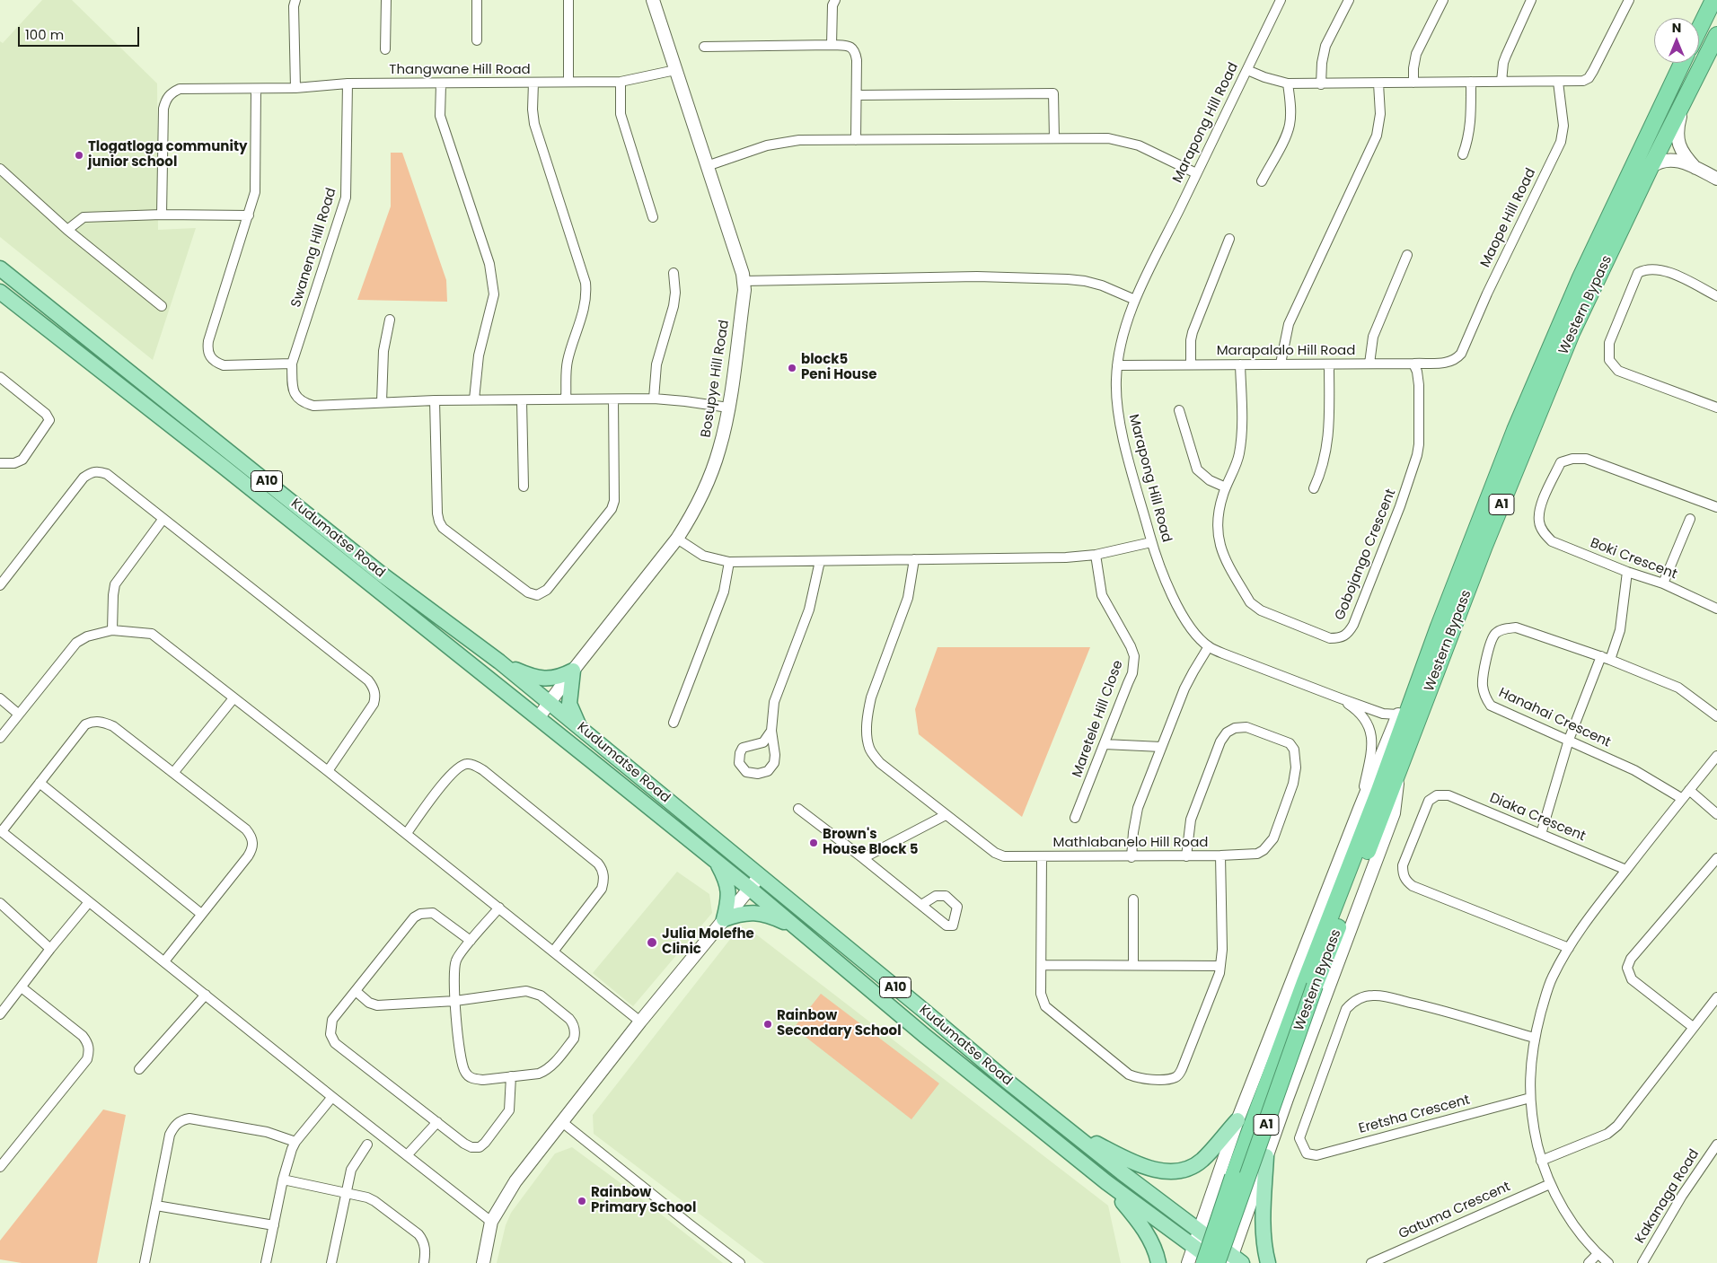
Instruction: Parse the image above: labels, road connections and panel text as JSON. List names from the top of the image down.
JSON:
{
  "streets": {
    "highway": ["Western Bypass", "A1"],
    "main road": ["A10", "Kudumatse Road"],
    "street": [
      "Thangwane Hill Road",
      "Marapong Hill Road",
      "Maope Hill Road",
      "Swaneng Hill Road",
      "Marapalalo Hill Road",
      "Bosupye Hill Road",
      "Gobojango Crescent",
      "Boki Crescent",
      "Hanahai Crescent",
      "Maretele Hill Close",
      "Diaka Crescent",
      "Mathlabanelo Hill Road",
      "Eretsha Crescent",
      "Kakanaga Road",
      "Gatuma Crescent"
    ]
  },
  "crossings": [
    ["Thangwane Hill Road", "Swaneng Hill Road"],
    ["Thangwane Hill Road", "Bosupye Hill Road"],
    ["Marapong Hill Road", "Marapalalo Hill Road"],
    ["Maope Hill Road", "Marapalalo Hill Road"],
    ["Western Bypass", "Kudumatse Road"],
    ["Marapalalo Hill Road", "Gobojango Crescent"],
    ["Bosupye Hill Road", "Kudumatse Road"]
  ],
  "places": [
    "Tlogatloga community junior school",
    "block5 Peni House",
    "Brown's House Block 5",
    "Julia Molefhe Clinic",
    "Rainbow Secondary School",
    "Rainbow Primary School"
  ],
  "scale_bar": "100 m",
  "north": "top"
}
